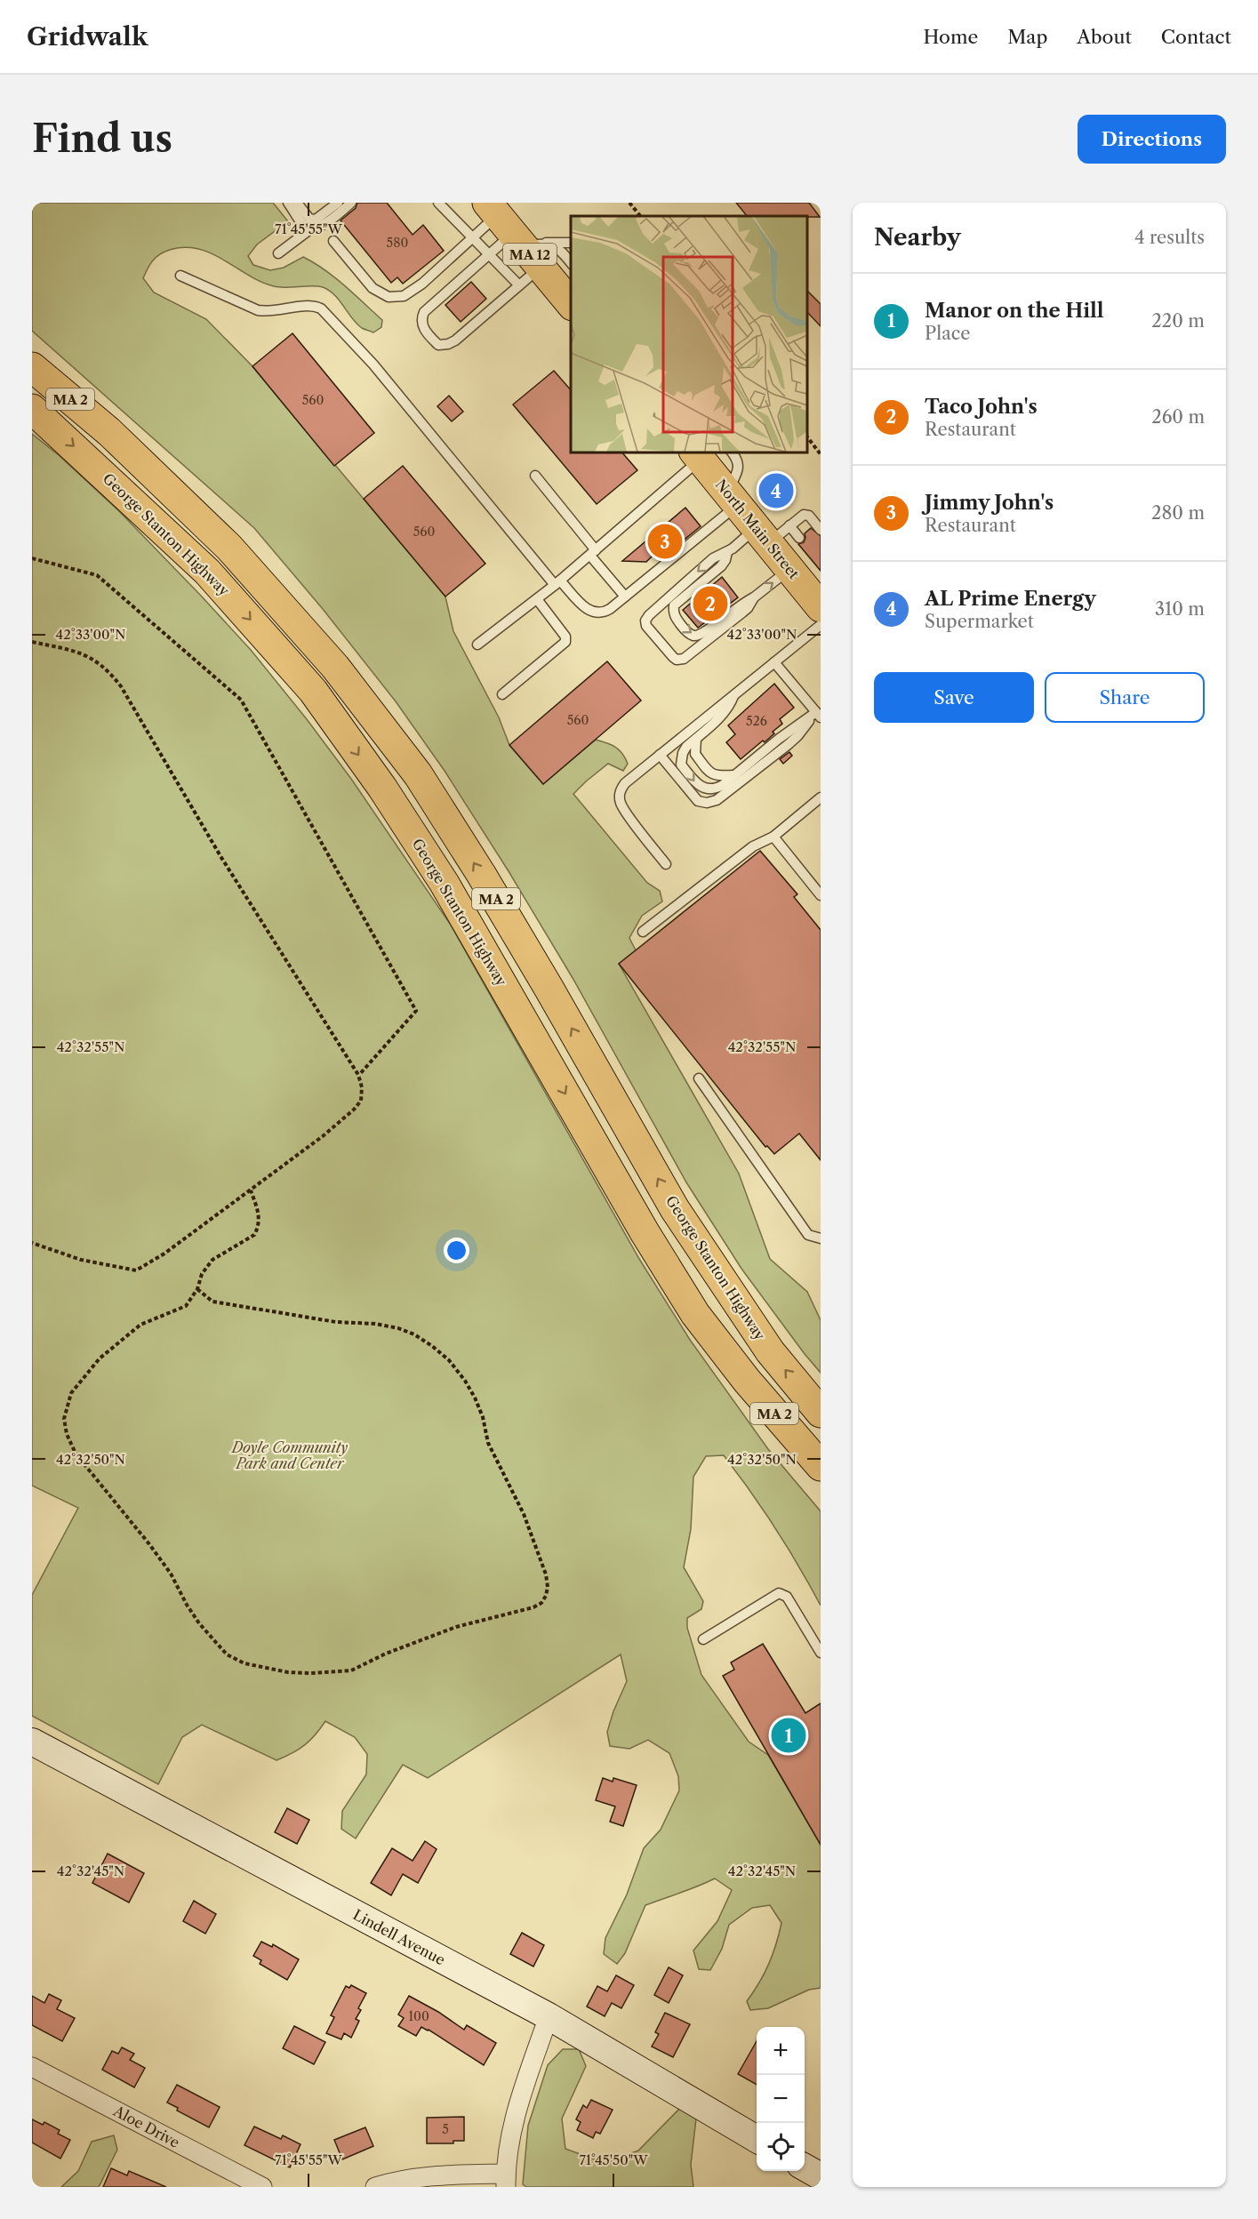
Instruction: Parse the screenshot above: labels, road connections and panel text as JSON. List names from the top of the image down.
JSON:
{
  "streets": {
    "highway": [
      "MA 12",
      "MA 2",
      "North Main Street",
      "George Stanton Highway"
    ],
    "street": ["Lindell Avenue", "Aloe Drive"]
  },
  "parks": ["Doyle Community Park and Center"],
  "house_numbers": [
    "580",
    "560",
    "560",
    "560",
    "526",
    "100",
    "5"
  ],
  "page": {
    "header": "Gridwalk",
    "nav": [
      "Home",
      "Map",
      "About",
      "Contact"
    ],
    "buttons": [
      "Directions",
      ["Save", "Share"]
    ],
    "title": "Find us",
    "heading": ["Nearby", "4 results"],
    "list": [
      {
        "mark": "1",
        "name": "Manor on the Hill",
        "note": "Place",
        "value": "220 m"
      },
      {
        "mark": "2",
        "name": "Taco John's",
        "note": "Restaurant",
        "value": "260 m"
      },
      {
        "mark": "3",
        "name": "Jimmy John's",
        "note": "Restaurant",
        "value": "280 m"
      },
      {
        "mark": "4",
        "name": "AL Prime Energy",
        "note": "Supermarket",
        "value": "310 m"
      }
    ],
    "pins": [
      "4",
      "3",
      "2",
      "1"
    ],
    "map_buttons": ["+", "−"]
  },
  "coordinates": [
    "71°45'55\"W",
    "42°33'00\"N",
    "42°32'55\"N",
    "42°32'50\"N",
    "42°32'45\"N",
    "71°45'50\"W"
  ]
}
